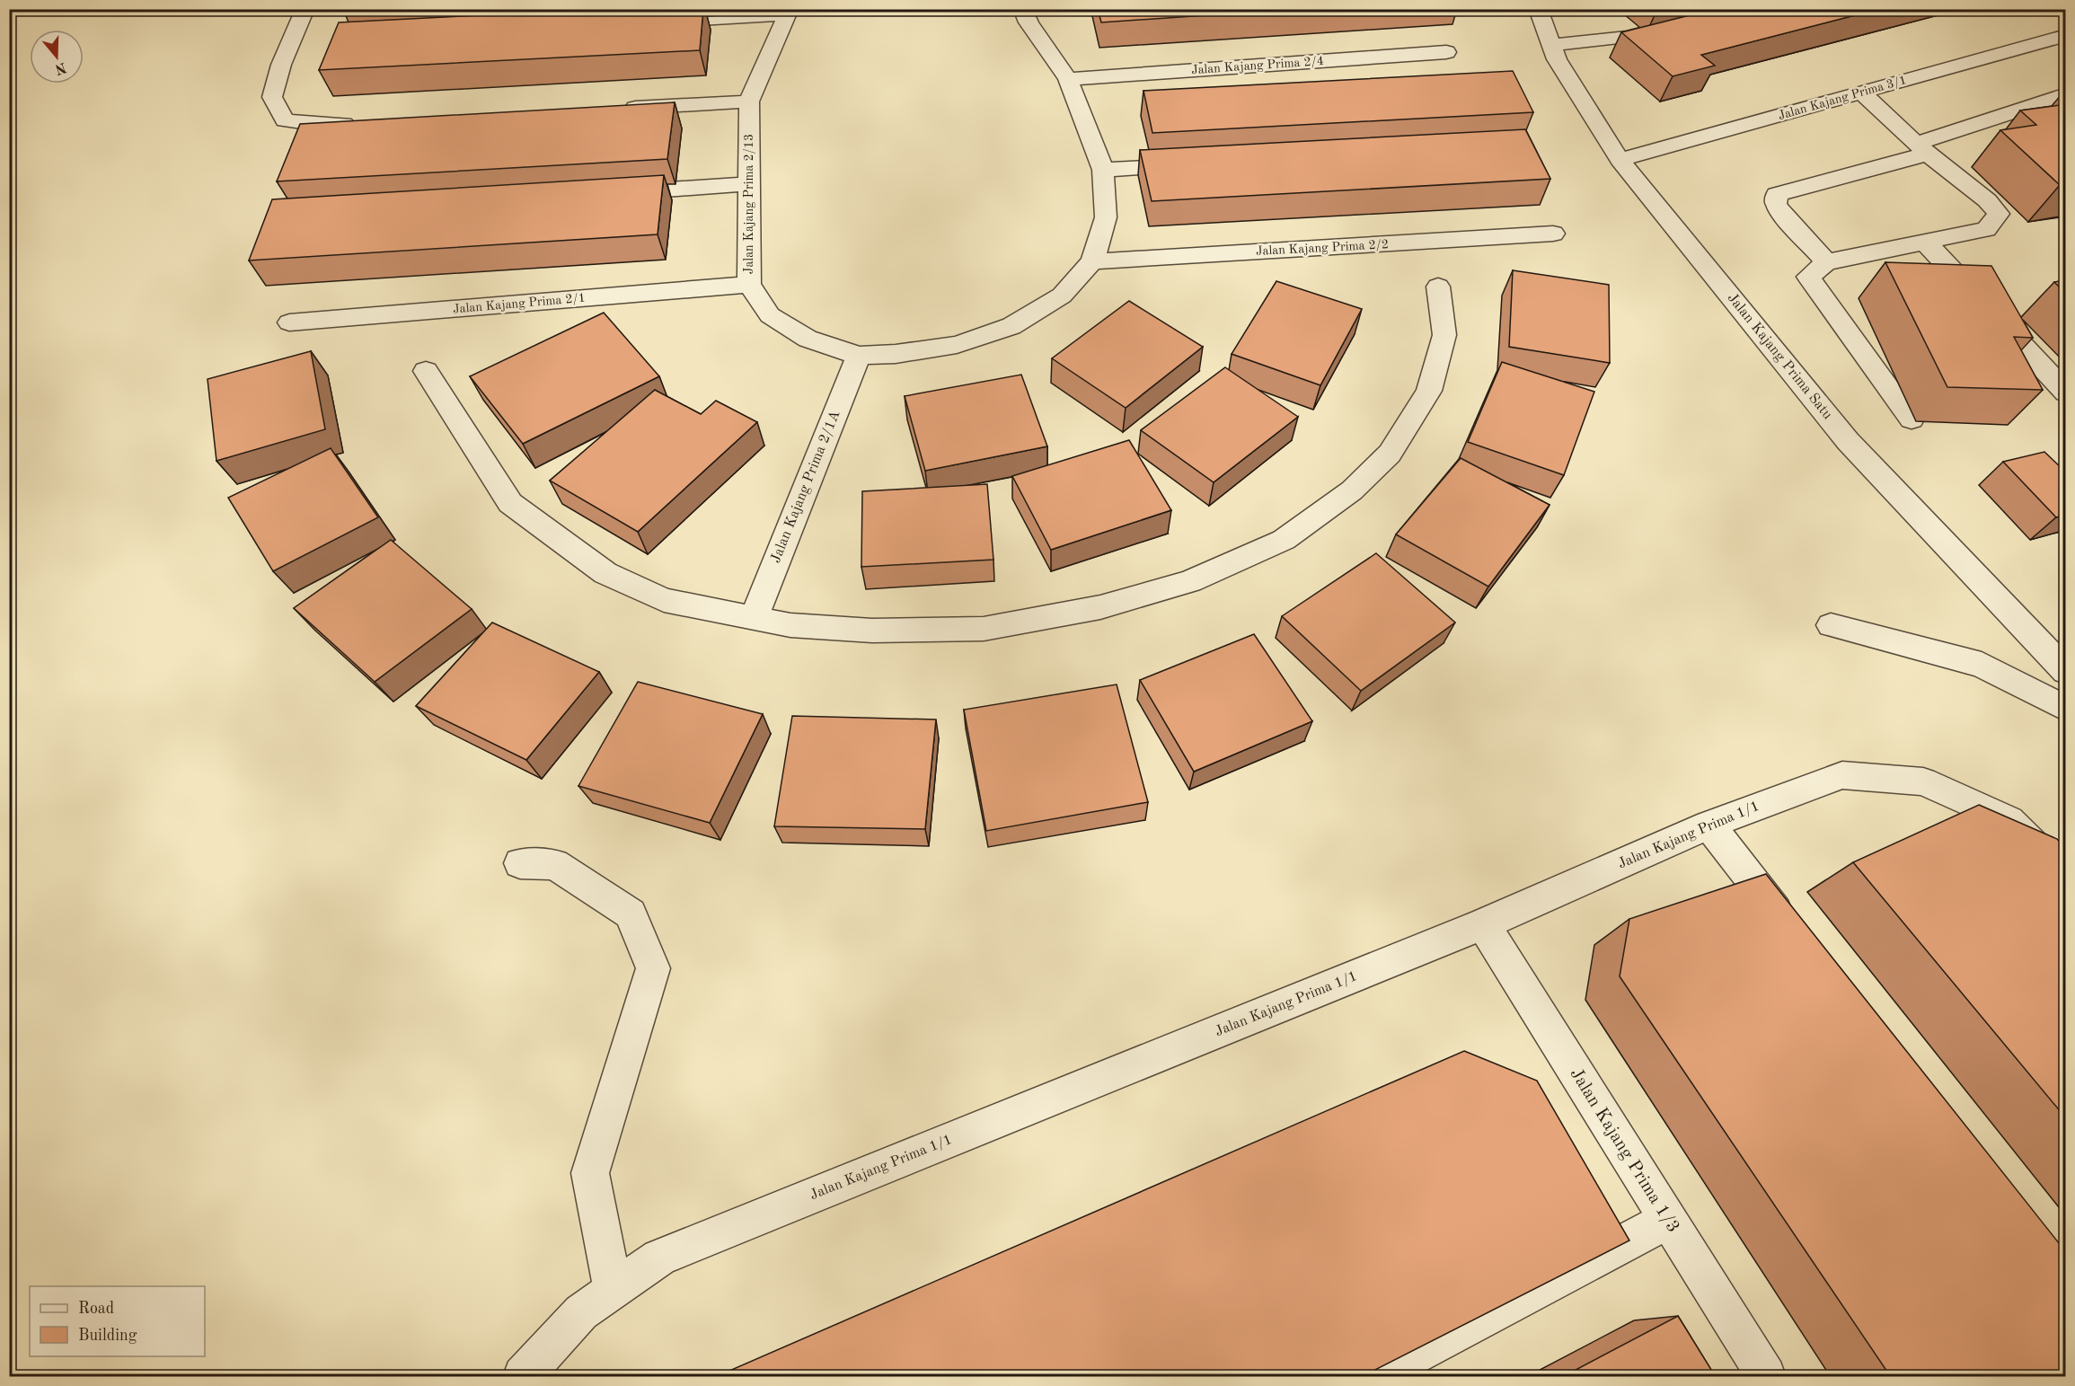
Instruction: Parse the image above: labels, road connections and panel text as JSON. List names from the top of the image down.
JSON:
{
  "streets": {
    "street": [
      "Jalan Kajang Prima 2/4",
      "Jalan Kajang Prima 3/1",
      "Jalan Kajang Prima 2/13",
      "Jalan Kajang Prima 2/2",
      "Jalan Kajang Prima 2/1",
      "Jalan Kajang Prima Satu",
      "Jalan Kajang Prima 2/1A",
      "Jalan Kajang Prima 1/1",
      "Jalan Kajang Prima 1/3"
    ]
  },
  "crossings": [
    ["Jalan Kajang Prima 2/4", "Jalan Kajang Prima 2/13"],
    ["Jalan Kajang Prima 3/1", "Jalan Kajang Prima Satu"],
    ["Jalan Kajang Prima 2/13", "Jalan Kajang Prima 2/2"],
    ["Jalan Kajang Prima 2/13", "Jalan Kajang Prima 2/1"],
    ["Jalan Kajang Prima 2/13", "Jalan Kajang Prima 2/1A"],
    ["Jalan Kajang Prima 1/1", "Jalan Kajang Prima 1/3"]
  ],
  "legend": ["Road", "Building"],
  "north": "bottom"
}
